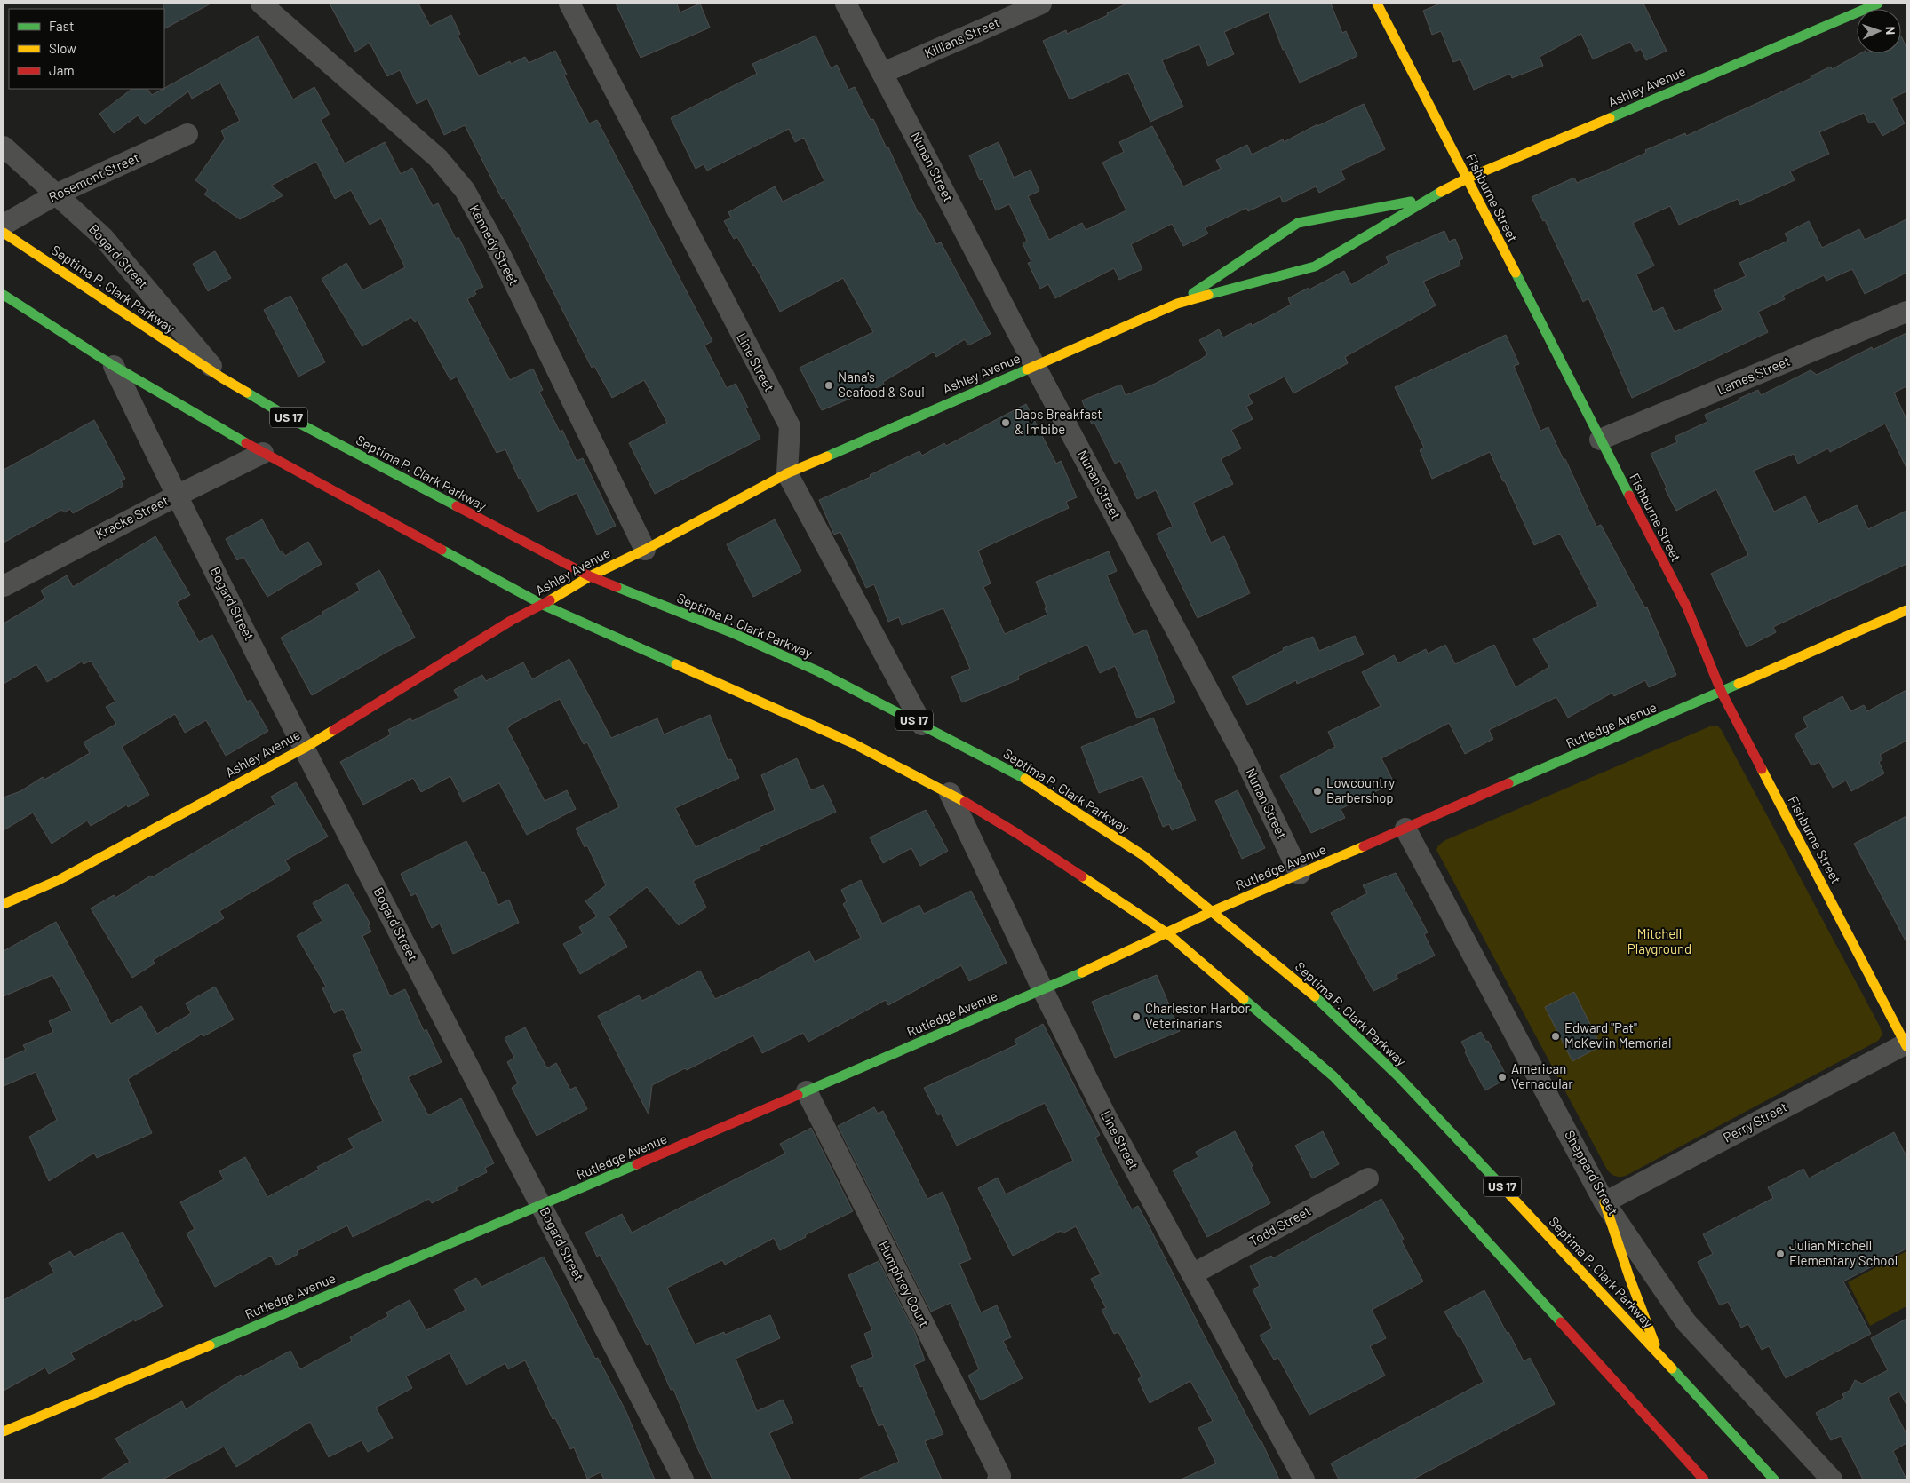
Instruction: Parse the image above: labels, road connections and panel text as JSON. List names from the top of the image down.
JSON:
{
  "streets": {
    "main road": [
      "Ashley Avenue",
      "Fishburne Street",
      "Septima P. Clark Parkway",
      "US 17",
      "Rutledge Avenue"
    ],
    "street": [
      "Killians Street",
      "Nunan Street",
      "Rosemont Street",
      "Kennedy Street",
      "Bogard Street",
      "Line Street",
      "Lames Street",
      "Kracke Street",
      "Perry Street",
      "Sheppard Street",
      "Todd Street",
      "Humphrey Court"
    ]
  },
  "crossings": [
    ["Killians Street", "Nunan Street"],
    ["Ashley Avenue", "Nunan Street"],
    ["Ashley Avenue", "Fishburne Street"],
    ["Ashley Avenue", "Kennedy Street"],
    ["Ashley Avenue", "Bogard Street"],
    ["Ashley Avenue", "Septima P. Clark Parkway"],
    ["Ashley Avenue", "Line Street"],
    ["Nunan Street", "Rutledge Avenue"],
    ["Rosemont Street", "Bogard Street"],
    ["Fishburne Street", "Lames Street"],
    ["Fishburne Street", "Rutledge Avenue"],
    ["Fishburne Street", "Perry Street"],
    ["Bogard Street", "Septima P. Clark Parkway"],
    ["Bogard Street", "Kracke Street"],
    ["Bogard Street", "Rutledge Avenue"],
    ["Septima P. Clark Parkway", "Rutledge Avenue"],
    ["Line Street", "Rutledge Avenue"],
    ["Line Street", "Todd Street"],
    ["Rutledge Avenue", "Sheppard Street"],
    ["Rutledge Avenue", "Humphrey Court"],
    ["Perry Street", "Sheppard Street"]
  ],
  "parks": ["Mitchell Playground"],
  "places": [
    "Nana's Seafood & Soul",
    "Daps Breakfast & Imbibe",
    "Lowcountry Barbershop",
    "Charleston Harbor Veterinarians",
    "Edward \"Pat\" McKevlin Memorial",
    "American Vernacular",
    "Julian Mitchell Elementary School"
  ],
  "legend": ["Fast", "Slow", "Jam"],
  "north": "right"
}
